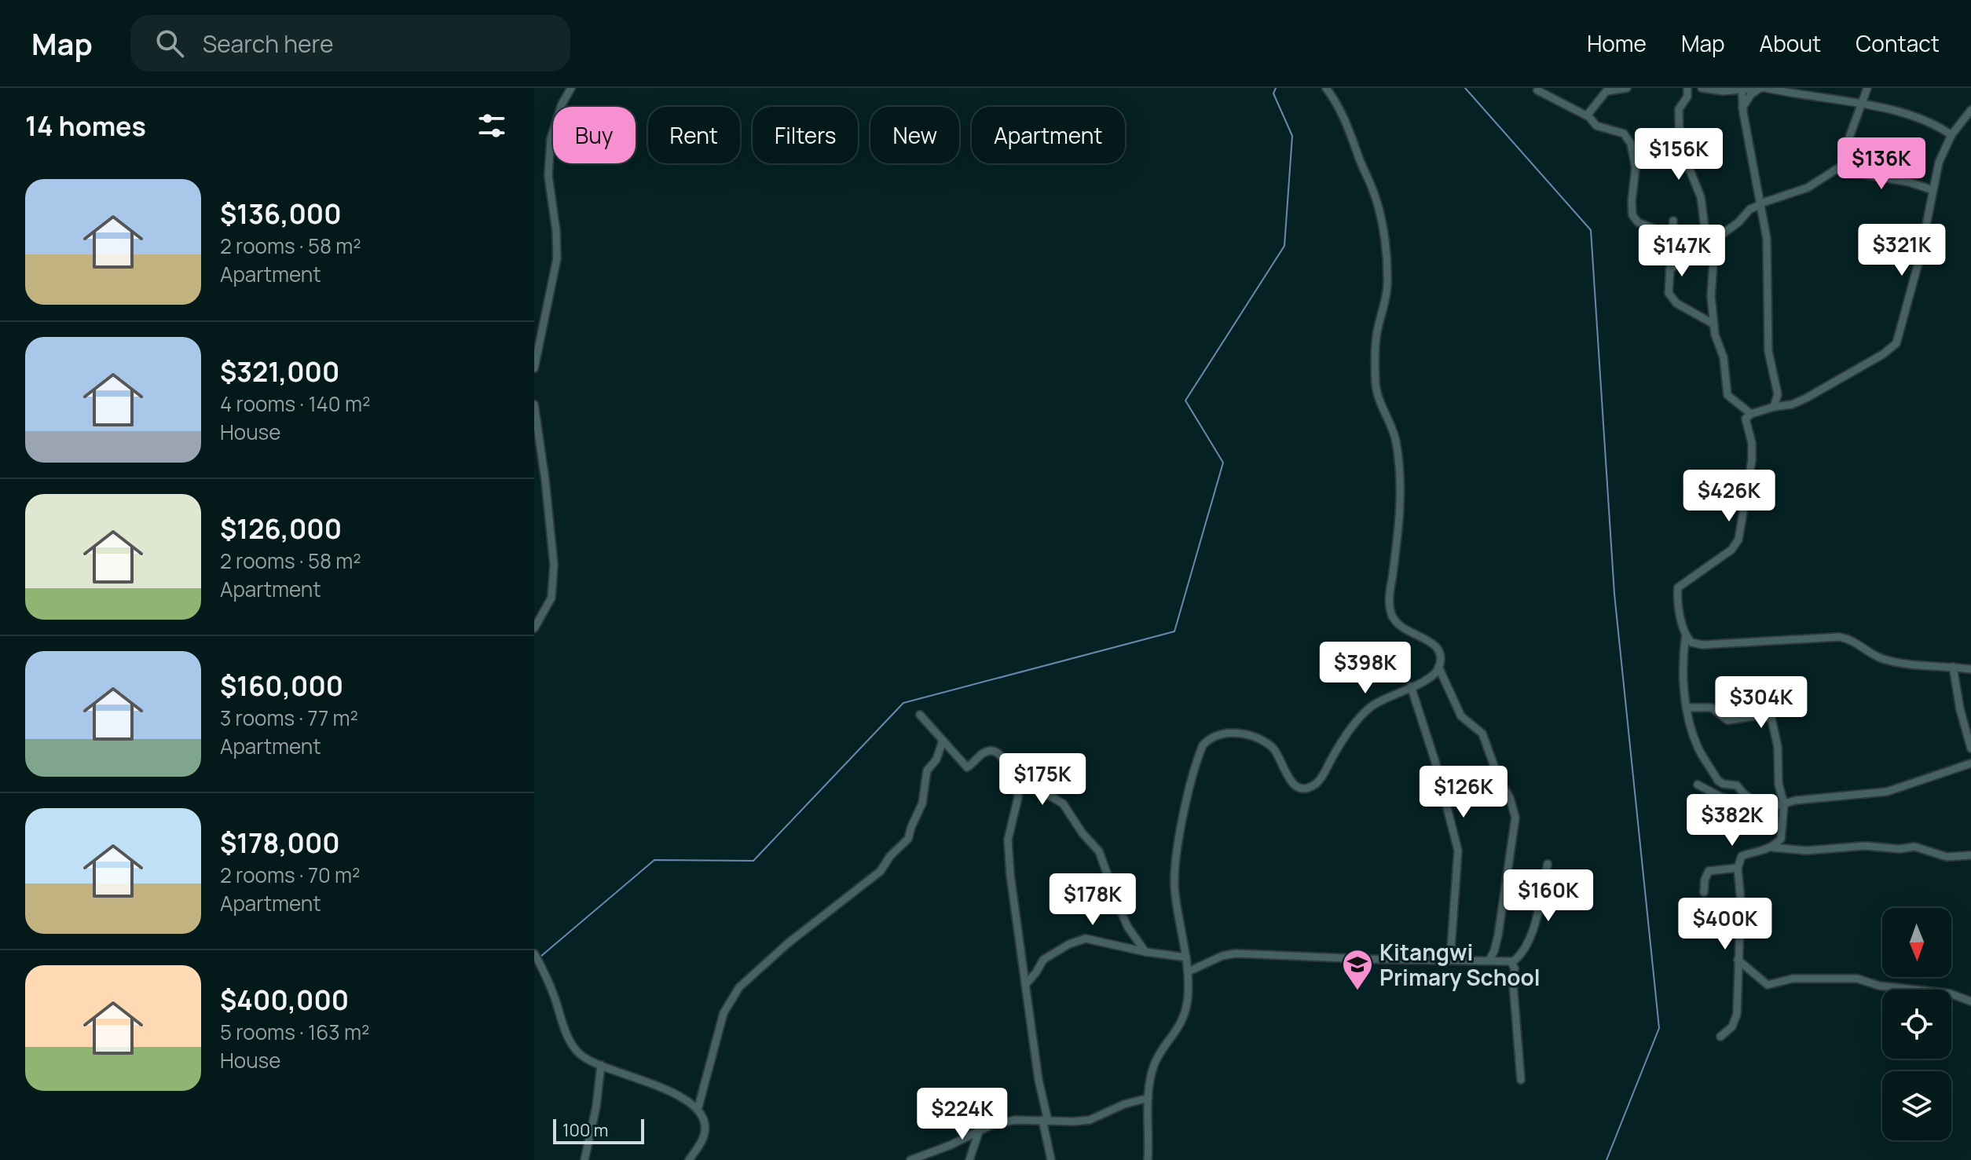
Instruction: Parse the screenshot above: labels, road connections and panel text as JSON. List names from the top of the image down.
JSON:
{
  "places": {
    "school or university": ["Kitangwi Primary School"]
  },
  "scale_bar": "100 m",
  "north": "bottom",
  "page": {
    "header": "Map",
    "search": "Search here",
    "nav": [
      "Home",
      "Map",
      "About",
      "Contact"
    ],
    "heading": "14 homes",
    "chip": [
      "Buy",
      "Rent",
      "Filters",
      "New",
      "Apartment"
    ],
    "price": [
      "$156K",
      "$136K",
      "$321K",
      "$147K",
      "$426K",
      "$398K",
      "$304K",
      "$175K",
      "$126K",
      "$382K",
      "$160K",
      "$178K",
      "$400K",
      "$224K"
    ],
    "list": [
      {
        "name": "$136,000",
        "note": "2 rooms · 58 m² · Apartment"
      },
      {
        "name": "$321,000",
        "note": "4 rooms · 140 m² · House"
      },
      {
        "name": "$126,000",
        "note": "2 rooms · 58 m² · Apartment"
      },
      {
        "name": "$160,000",
        "note": "3 rooms · 77 m² · Apartment"
      },
      {
        "name": "$178,000",
        "note": "2 rooms · 70 m² · Apartment"
      },
      {
        "name": "$400,000",
        "note": "5 rooms · 163 m² · House"
      }
    ],
    "scale": "100 m"
  }
}
